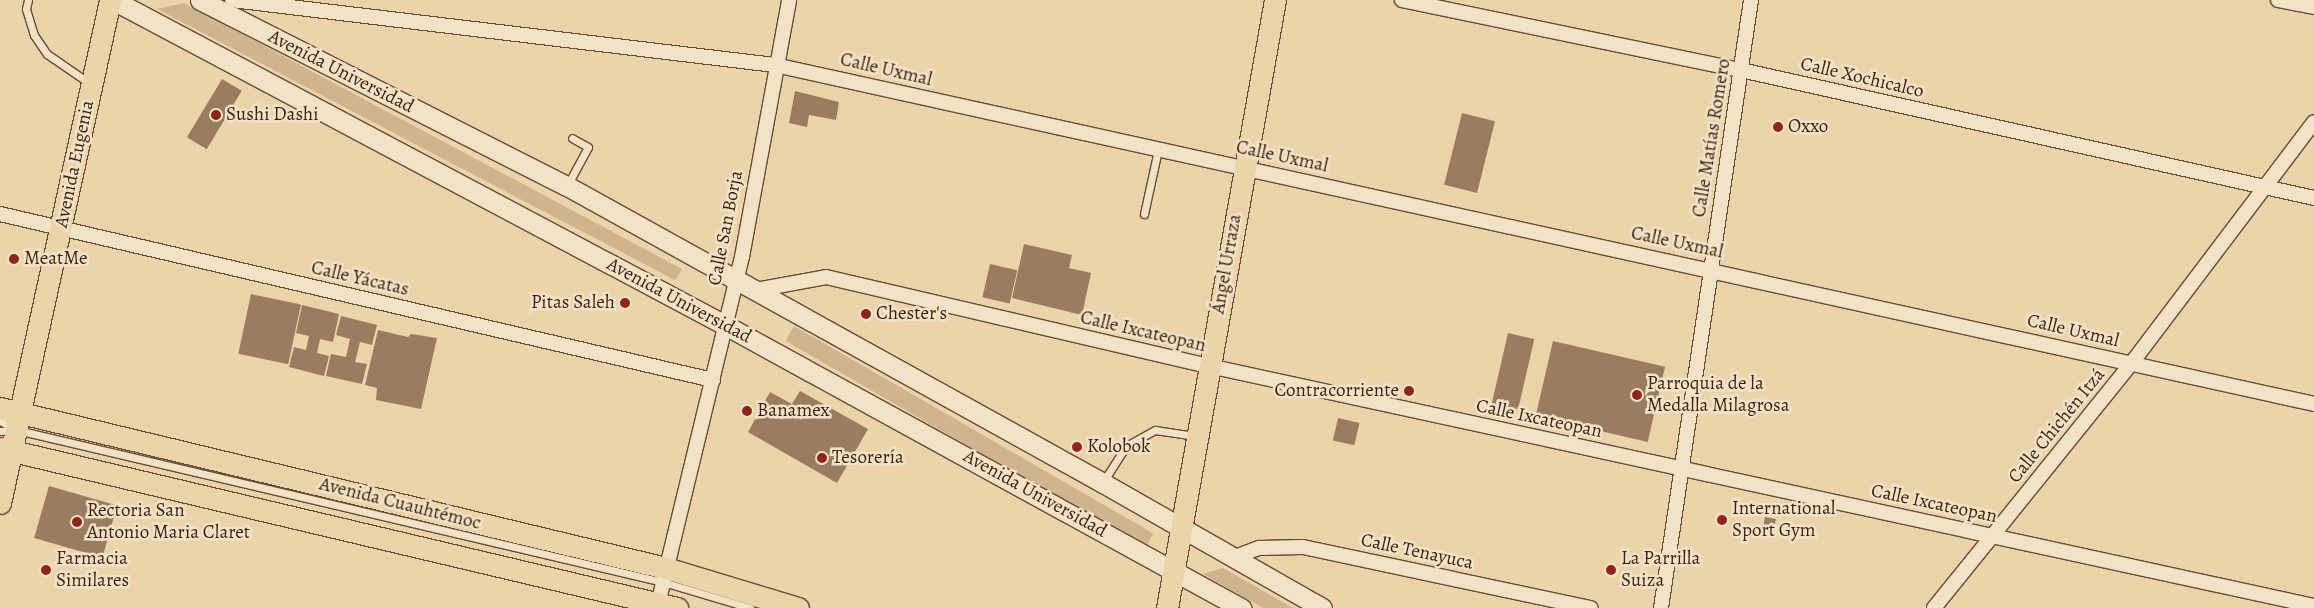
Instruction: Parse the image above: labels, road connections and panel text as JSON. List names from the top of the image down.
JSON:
{
  "streets": {
    "main road": [
      "Avenida Universidad",
      "Avenida Eugenia",
      "Ángel Urraza",
      "Avenida Cuauhtémoc"
    ],
    "street": [
      "Calle Uxmal",
      "Calle Xochicalco",
      "Calle Matías Romero",
      "Calle San Borja",
      "Calle Yácatas",
      "Calle Ixcateopan",
      "Calle Chichén Itzá",
      "Calle Tenayuca"
    ]
  },
  "crossings": [
    ["Calle Uxmal", "Calle Matías Romero"],
    ["Calle Uxmal", "Calle San Borja"],
    ["Calle Uxmal", "Ángel Urraza"],
    ["Calle Uxmal", "Calle Chichén Itzá"],
    ["Avenida Universidad", "Avenida Eugenia"],
    ["Avenida Universidad", "Calle San Borja"],
    ["Avenida Universidad", "Ángel Urraza"],
    ["Avenida Universidad", "Calle Ixcateopan"],
    ["Avenida Universidad", "Calle Tenayuca"],
    ["Calle Xochicalco", "Calle Matías Romero"],
    ["Calle Xochicalco", "Calle Chichén Itzá"],
    ["Calle Matías Romero", "Calle Ixcateopan"],
    ["Avenida Eugenia", "Calle Yácatas"],
    ["Avenida Eugenia", "Avenida Cuauhtémoc"],
    ["Calle San Borja", "Calle Yácatas"],
    ["Calle San Borja", "Avenida Cuauhtémoc"],
    ["Ángel Urraza", "Calle Ixcateopan"],
    ["Calle Ixcateopan", "Calle Chichén Itzá"]
  ],
  "places": [
    "Sushi Dashi",
    "Oxxo",
    "MeatMe",
    "Pitas Saleh",
    "Chester's",
    "Contracorriente",
    "Parroquia de la Medalla Milagrosa",
    "Banamex",
    "Kolobok",
    "Tesorería",
    "International Sport Gym",
    "Rectoria San Antonio Maria Claret",
    "Farmacia Similares",
    "La Parrilla Suiza"
  ]
}
